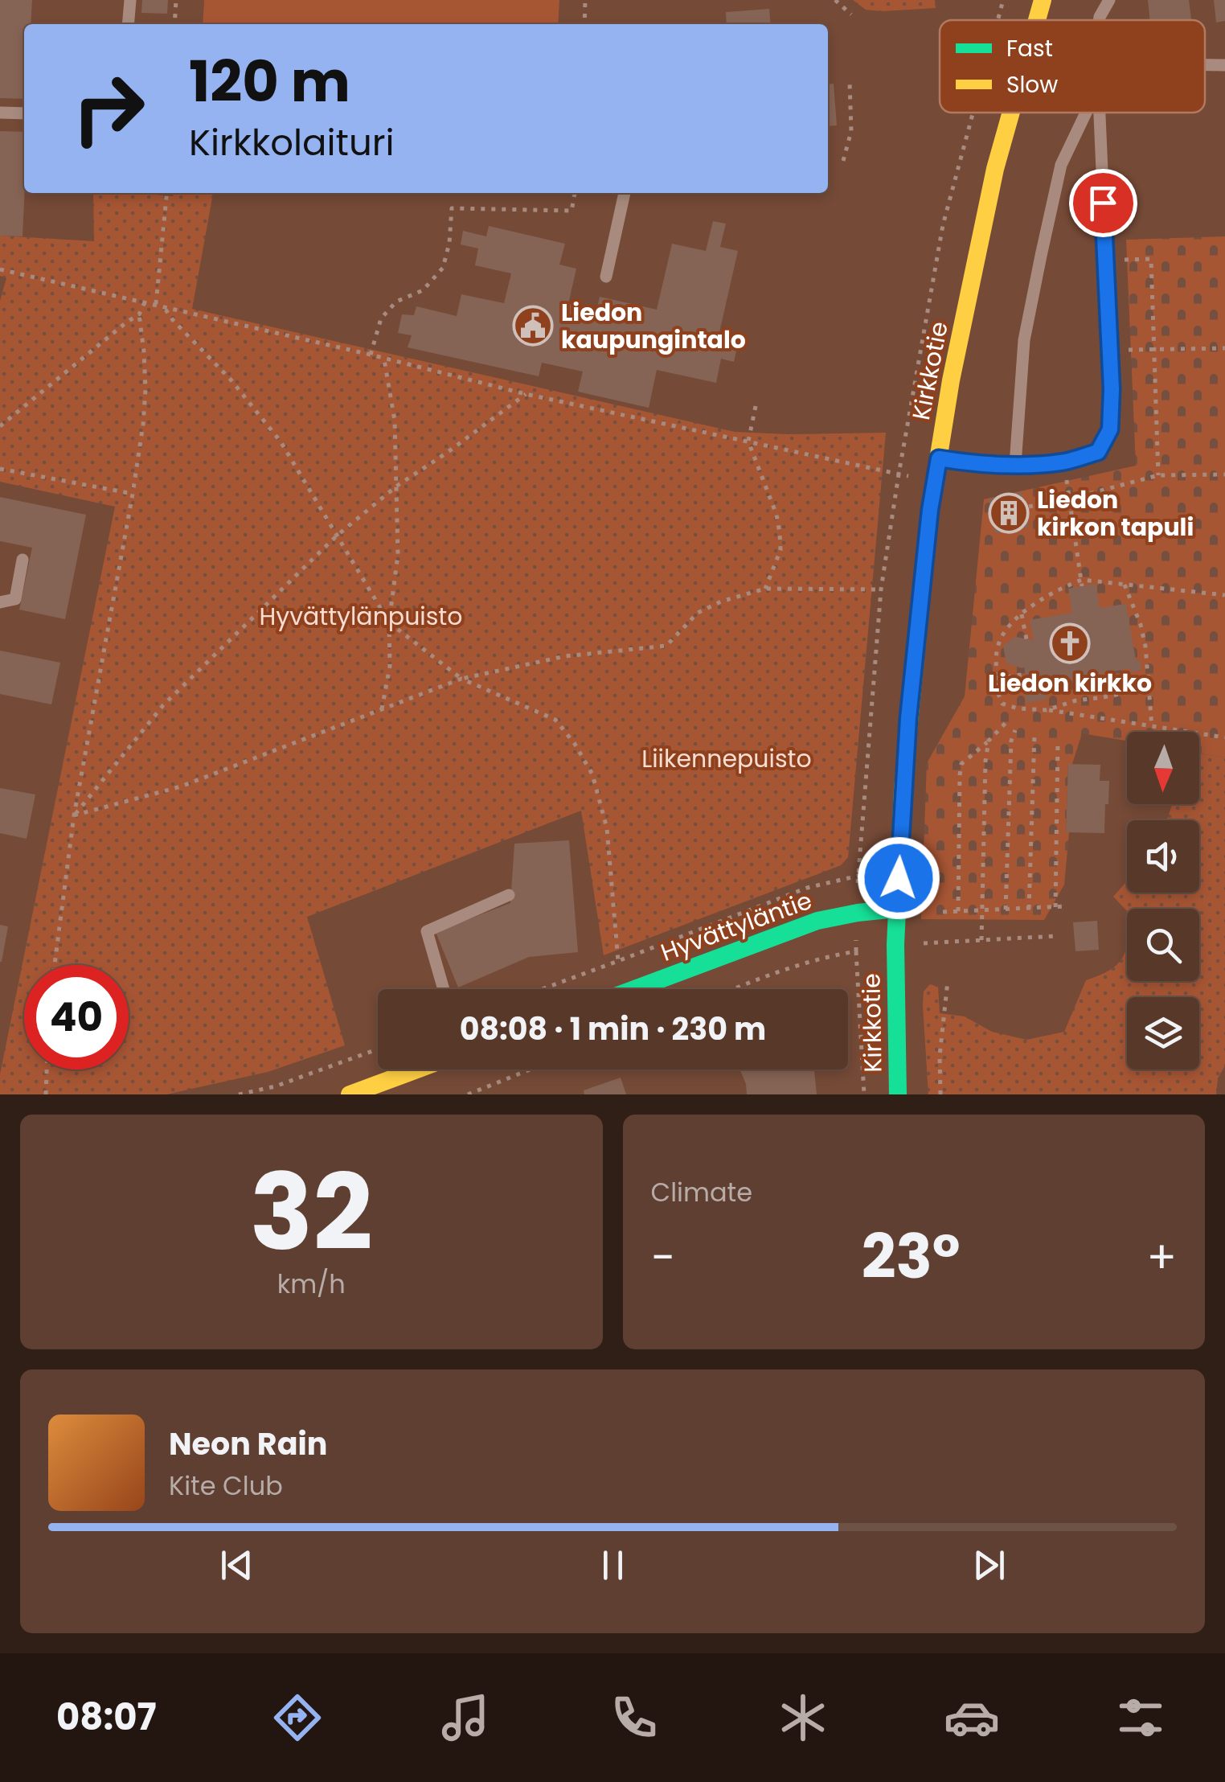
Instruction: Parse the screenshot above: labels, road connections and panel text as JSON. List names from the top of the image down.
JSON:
{
  "streets": {
    "street": ["Kirkkotie", "Hyvättyläntie"]
  },
  "crossings": [
    ["Kirkkotie", "Hyvättyläntie"]
  ],
  "parks": ["Hyvättylänpuisto", "Liikennepuisto"],
  "places": {
    "public building": ["Liedon kaupungintalo"],
    "building": ["Liedon kirkon tapuli"],
    "church": ["Liedon kirkko"]
  },
  "legend": ["Fast", "Slow"],
  "north": "bottom",
  "page": {
    "turn": ["120 m", "Kirkkolaituri"],
    "limit": "40",
    "trip": "08:08 · 1 min · 230 m",
    "tile": [
      ["32", "km/h"],
      "Climate"
    ],
    "heat": ["−", "23°", "+"],
    "song": ["Neon Rain", "Kite Club"],
    "tabs": "08:07"
  }
}
